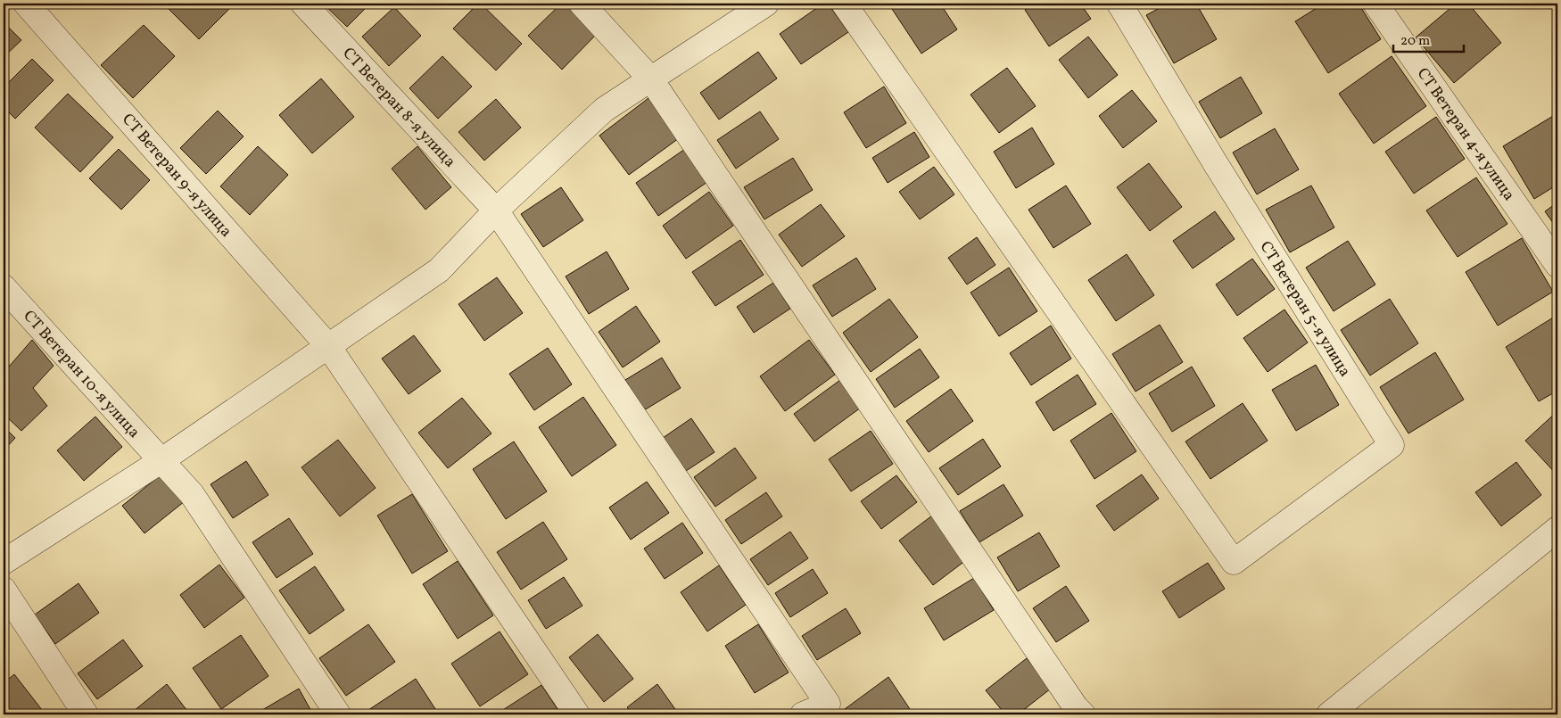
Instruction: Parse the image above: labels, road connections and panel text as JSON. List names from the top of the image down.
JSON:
{
  "streets": {
    "street": [
      "СТ Ветеран 8-я улица",
      "СТ Ветеран 4-я улица",
      "СТ Ветеран 9-я улица",
      "СТ Ветеран 5-я улица",
      "СТ Ветеран 10-я улица"
    ]
  },
  "scale_bar": "20 m"
}
